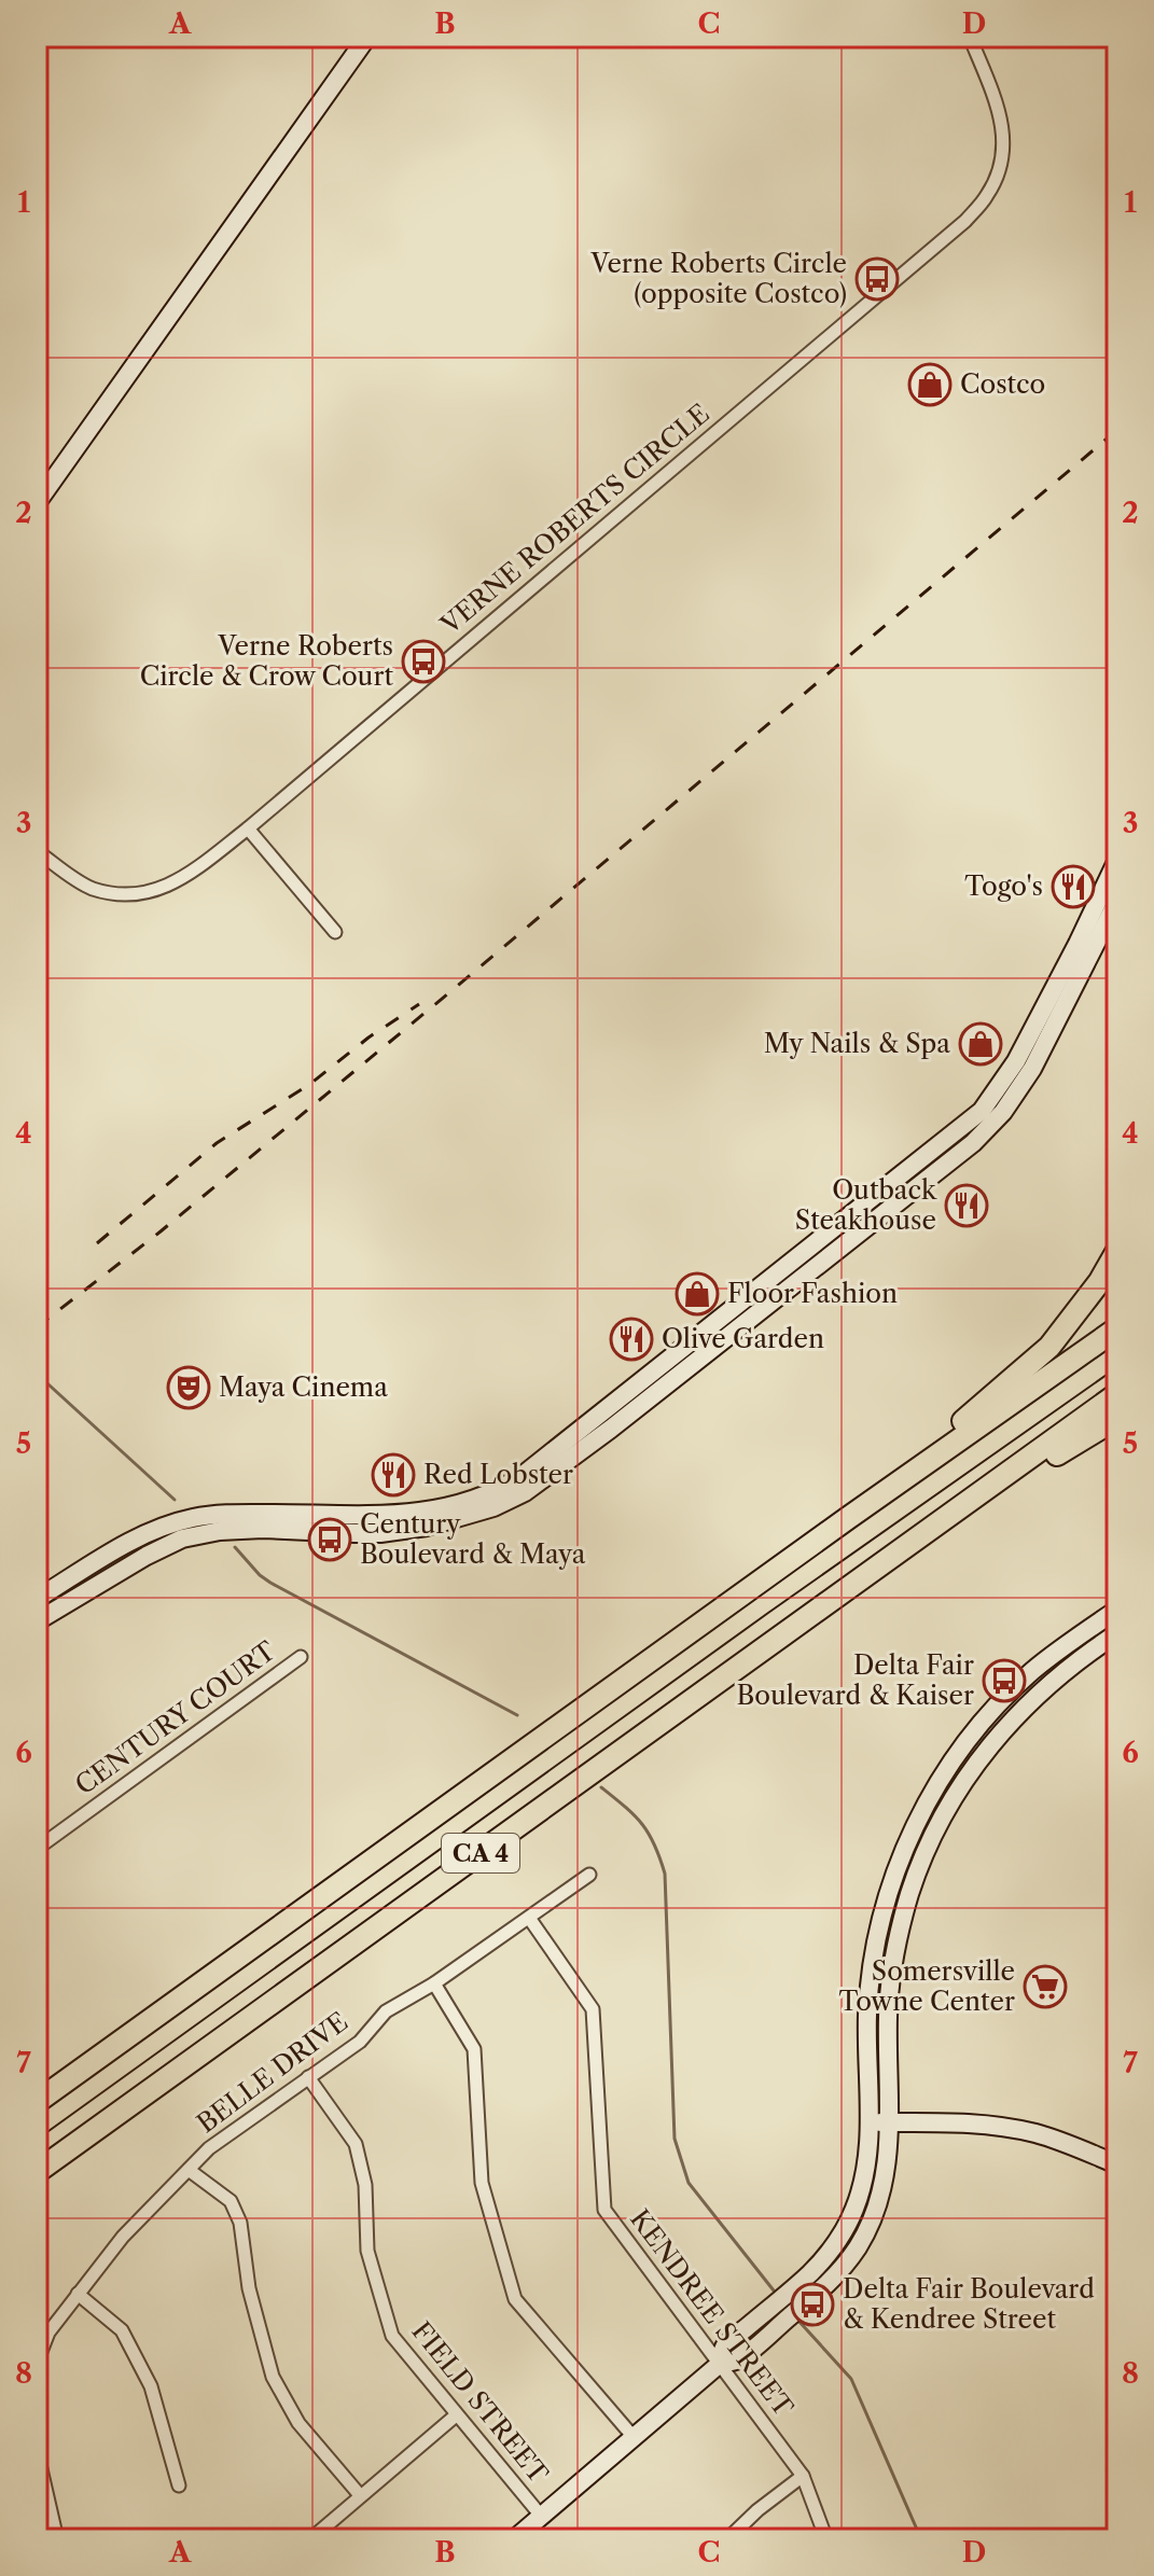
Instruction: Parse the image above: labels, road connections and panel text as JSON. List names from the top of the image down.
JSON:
{
  "streets": {
    "highway": ["CA 4"],
    "street": [
      "VERNE ROBERTS CIRCLE",
      "CENTURY COURT",
      "BELLE DRIVE",
      "KENDREE STREET",
      "FIELD STREET"
    ]
  },
  "crossings": [
    ["BELLE DRIVE", "KENDREE STREET"],
    ["BELLE DRIVE", "FIELD STREET"]
  ],
  "places": {
    "bus stop": [
      "Verne Roberts Circle (opposite Costco)",
      "Verne Roberts Circle & Crow Court",
      "Century Boulevard & Maya",
      "Delta Fair Boulevard & Kaiser",
      "Delta Fair Boulevard & Kendree Street"
    ],
    "shop": ["Costco", "My Nails & Spa", "Floor Fashion"],
    "restaurant": [
      "Togo's",
      "Outback Steakhouse",
      "Olive Garden",
      "Red Lobster"
    ],
    "theatre": ["Maya Cinema"],
    "supermarket": ["Somersville Towne Center"]
  },
  "grid": {
    "columns": [
      "A",
      "B",
      "C",
      "D"
    ],
    "rows": [
      "1",
      "2",
      "3",
      "4",
      "5",
      "6",
      "7",
      "8"
    ]
  }
}
